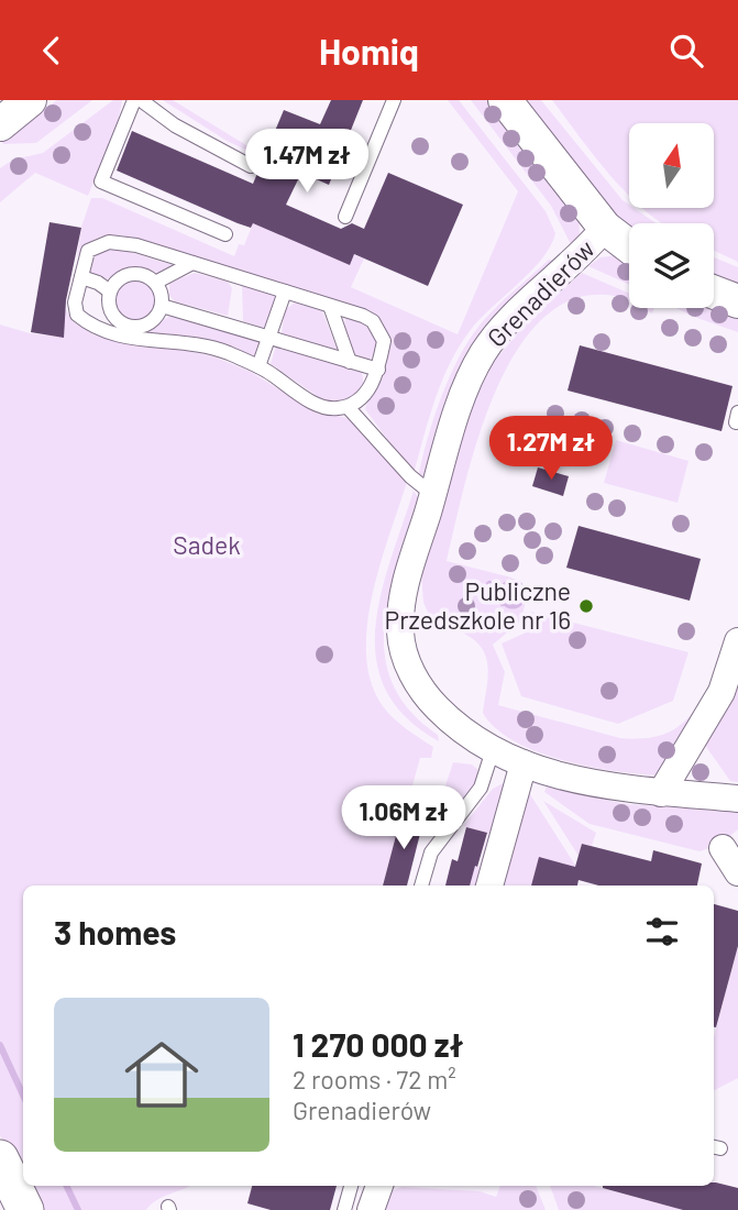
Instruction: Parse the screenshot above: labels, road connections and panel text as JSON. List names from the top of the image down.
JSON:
{
  "streets": {
    "street": ["Grenadierów"]
  },
  "parks": ["Sadek"],
  "places": ["Publiczne Przedszkole nr 16"],
  "north": "top",
  "page": {
    "header": "Homiq",
    "price": ["1.47M zł", "1.27M zł", "1.06M zł"],
    "heading": "3 homes",
    "list": [
      {
        "name": "1 270 000 zł",
        "note": "2 rooms · 72 m² · Grenadierów"
      }
    ]
  }
}
